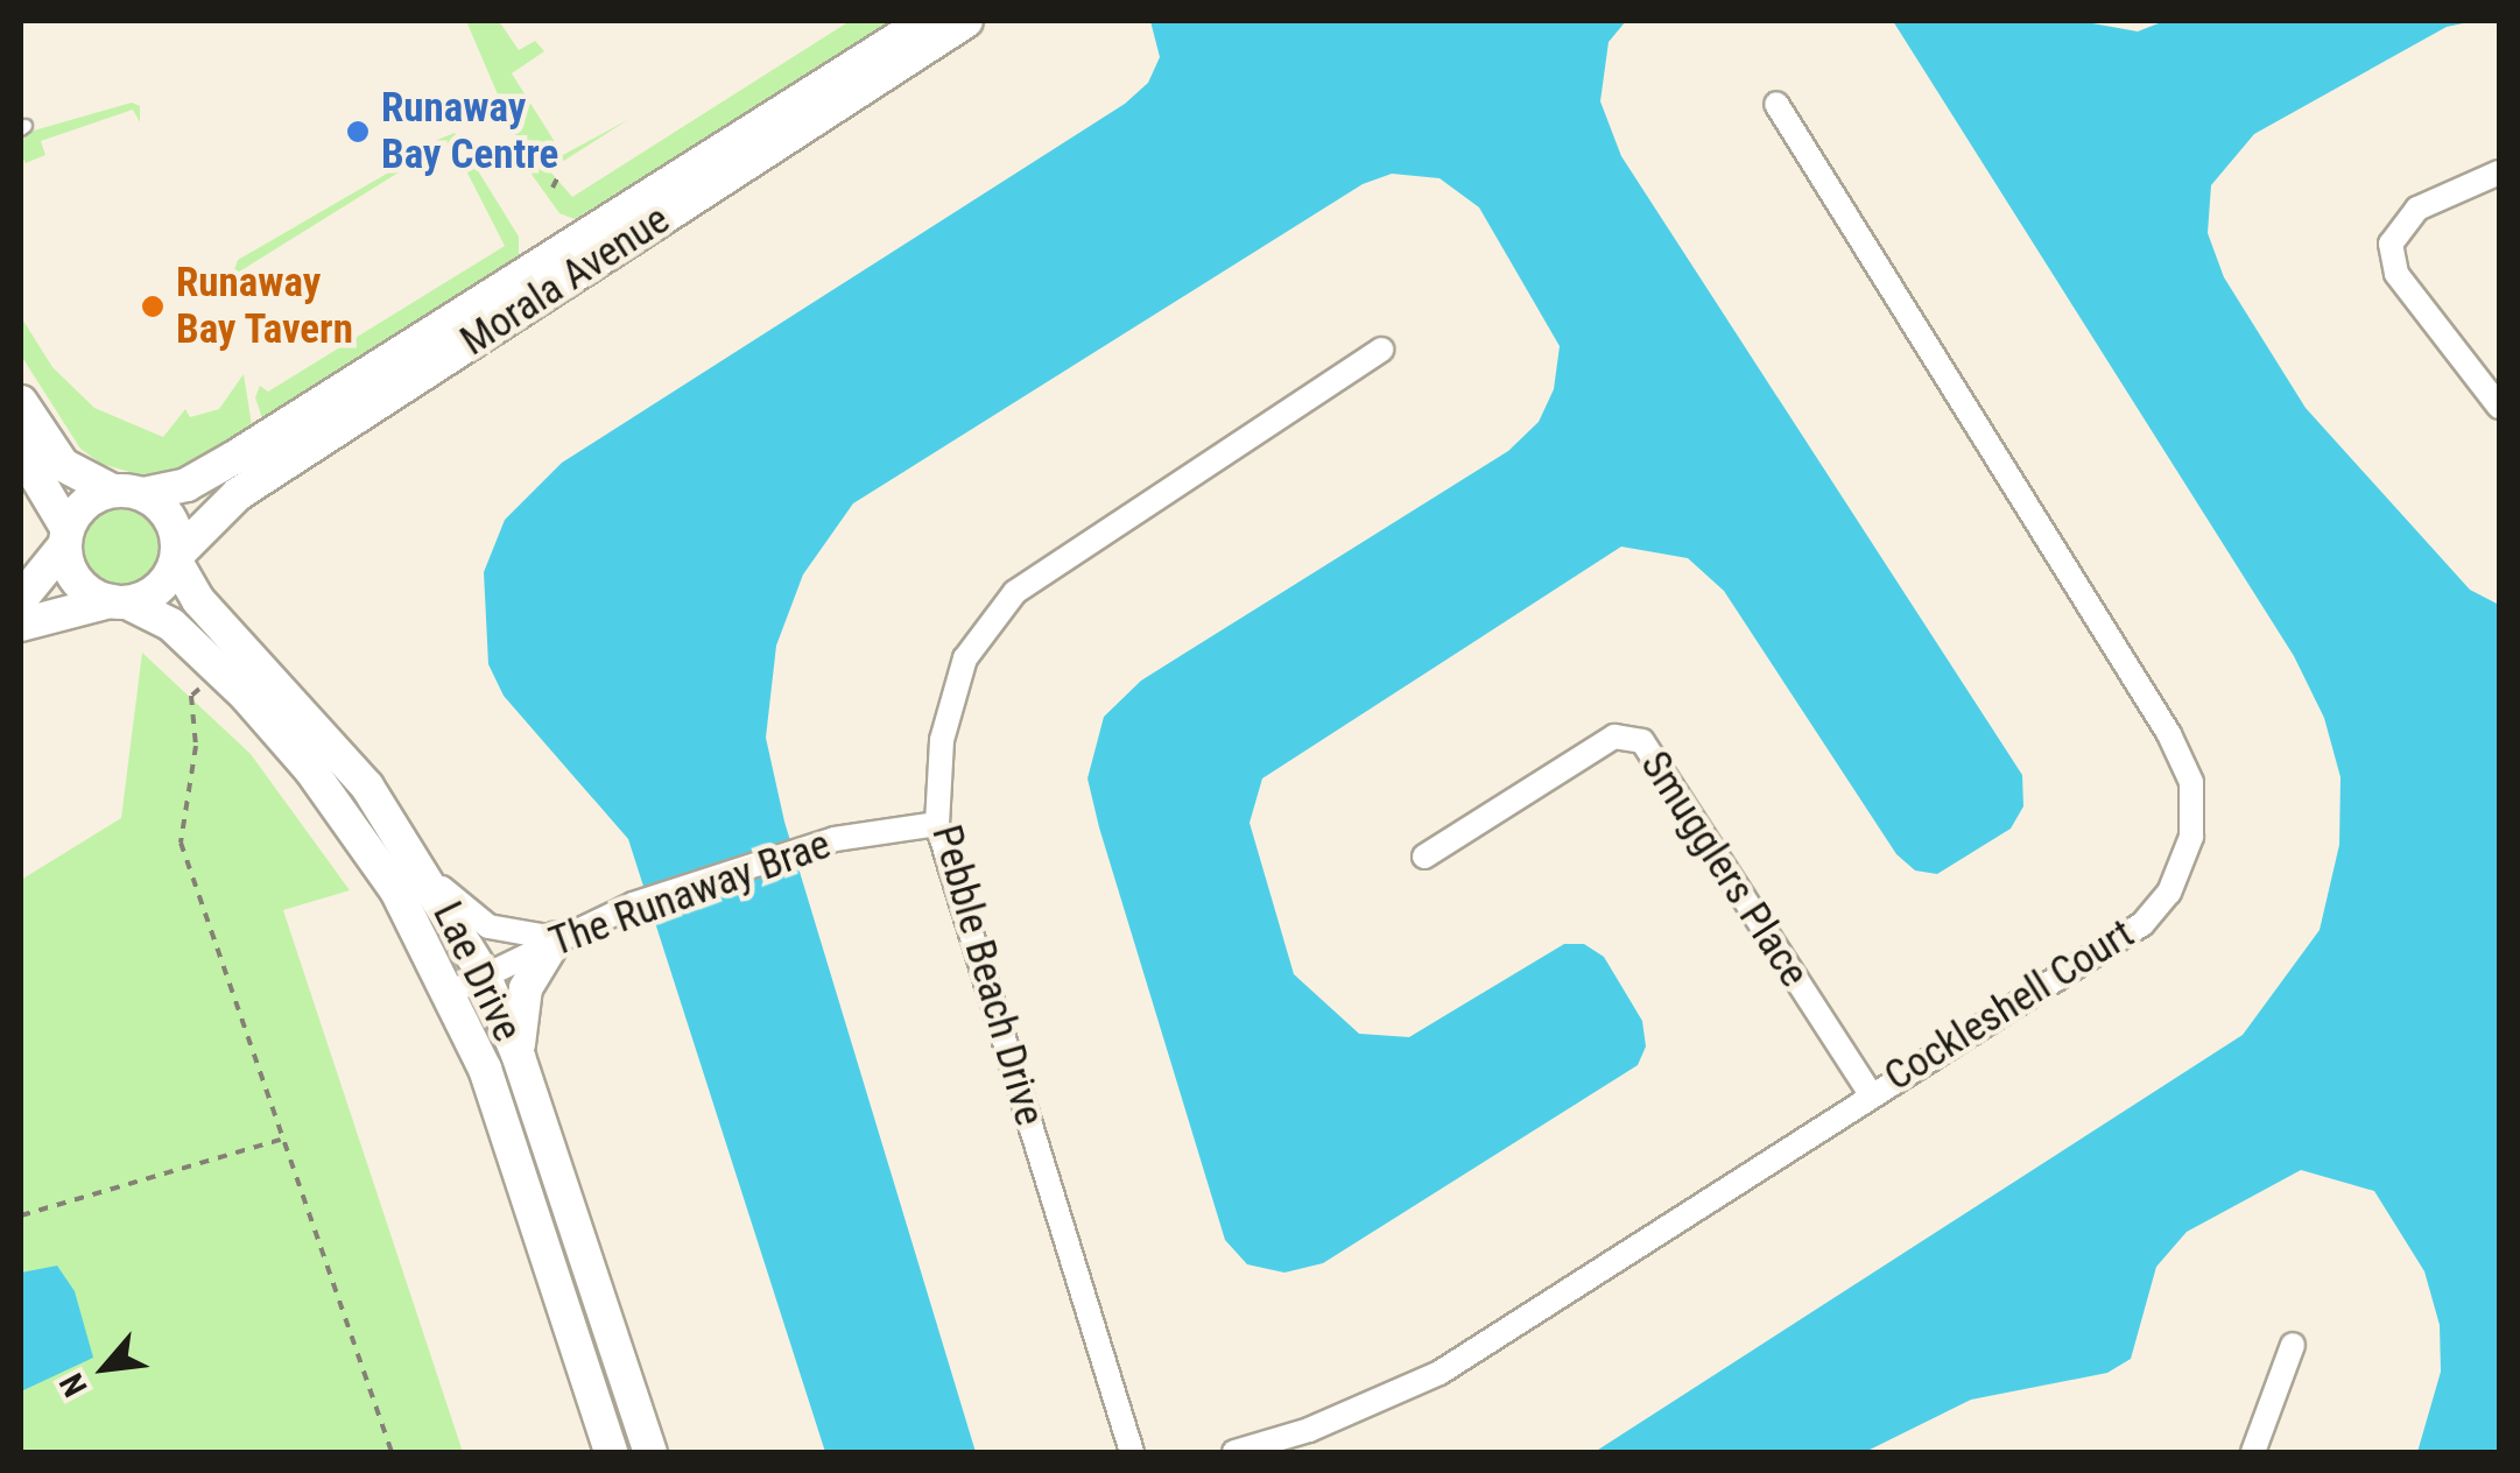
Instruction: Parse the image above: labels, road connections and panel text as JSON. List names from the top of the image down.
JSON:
{
  "streets": {
    "main road": ["Morala Avenue", "Lae Drive"],
    "street": [
      "Smugglers Place",
      "The Runaway Brae",
      "Pebble Beach Drive",
      "Cockleshell Court"
    ]
  },
  "crossings": [
    ["Morala Avenue", "Lae Drive"],
    ["Smugglers Place", "Cockleshell Court"],
    ["The Runaway Brae", "Lae Drive"],
    ["The Runaway Brae", "Pebble Beach Drive"]
  ],
  "places": ["Runaway Bay Centre", "Runaway Bay Tavern"],
  "north": "bottom left"
}
